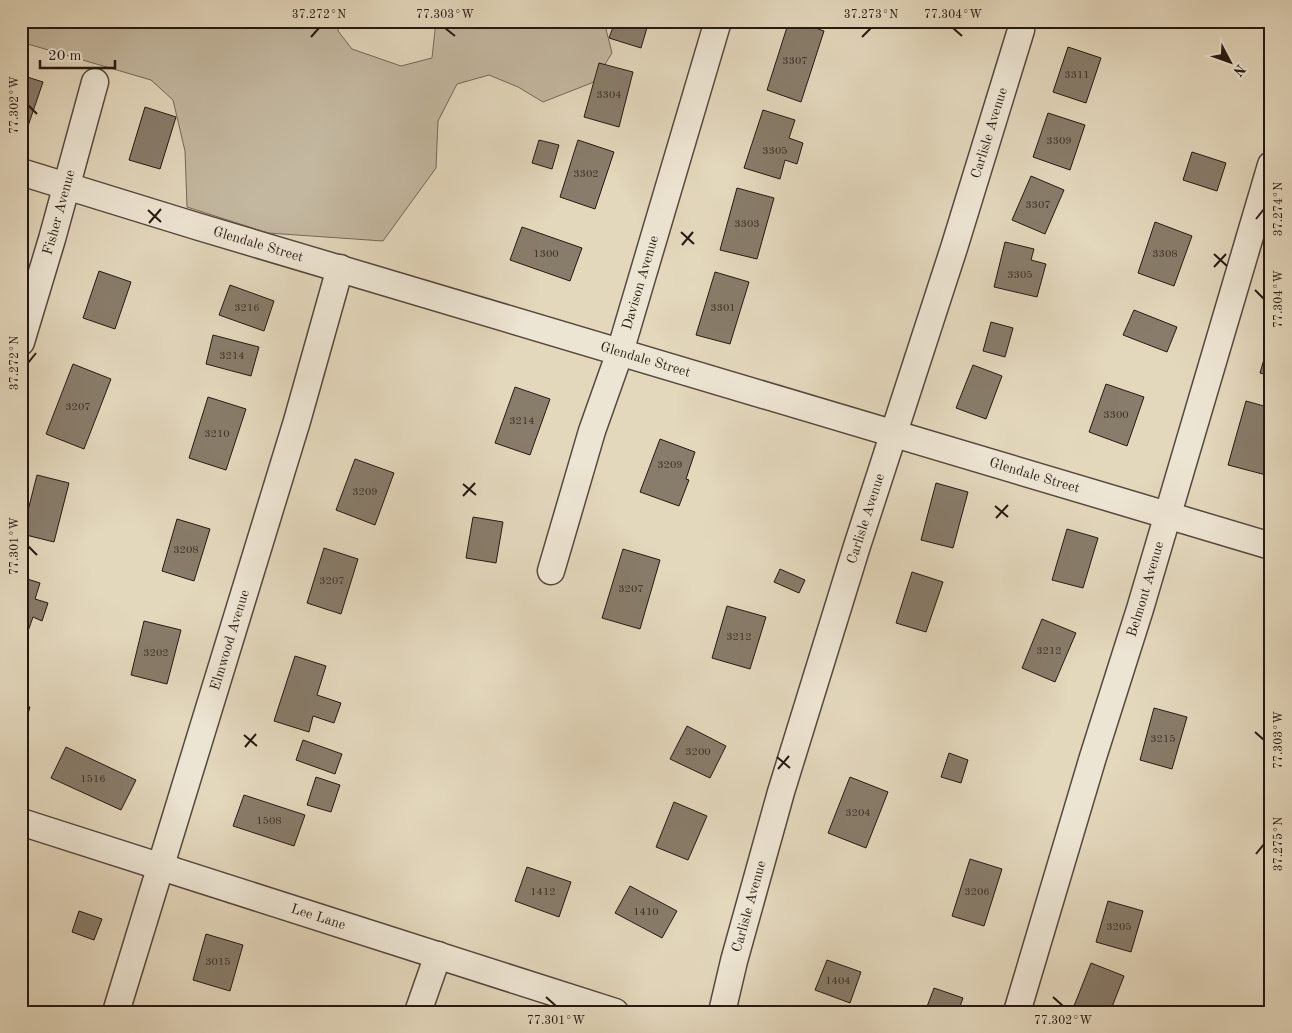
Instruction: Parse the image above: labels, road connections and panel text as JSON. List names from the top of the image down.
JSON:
{
  "streets": {
    "street": [
      "Carlisle Avenue",
      "Fisher Avenue",
      "Glendale Street",
      "Davison Avenue",
      "Belmont Avenue",
      "Elmwood Avenue",
      "Lee Lane"
    ]
  },
  "crossings": [
    ["Carlisle Avenue", "Glendale Street"],
    ["Fisher Avenue", "Glendale Street"],
    ["Glendale Street", "Davison Avenue"],
    ["Glendale Street", "Belmont Avenue"],
    ["Glendale Street", "Elmwood Avenue"],
    ["Elmwood Avenue", "Lee Lane"]
  ],
  "house_numbers": [
    "3307",
    "3311",
    "3304",
    "3309",
    "3305",
    "3302",
    "3307",
    "3303",
    "1300",
    "3308",
    "3305",
    "3216",
    "3301",
    "3214",
    "3207",
    "3300",
    "3214",
    "3210",
    "3209",
    "3209",
    "3208",
    "3207",
    "3207",
    "3212",
    "3212",
    "3202",
    "3215",
    "3200",
    "1516",
    "3204",
    "1508",
    "1412",
    "3206",
    "1410",
    "3205",
    "3015",
    "1404"
  ],
  "scale_bar": "20 m",
  "north": "bottom right",
  "coordinates": [
    "37.272°N",
    "77.303°W",
    "37.273°N",
    "77.304°W",
    "77.302°W",
    "37.274°N",
    "77.301°W",
    "37.275°N"
  ]
}
